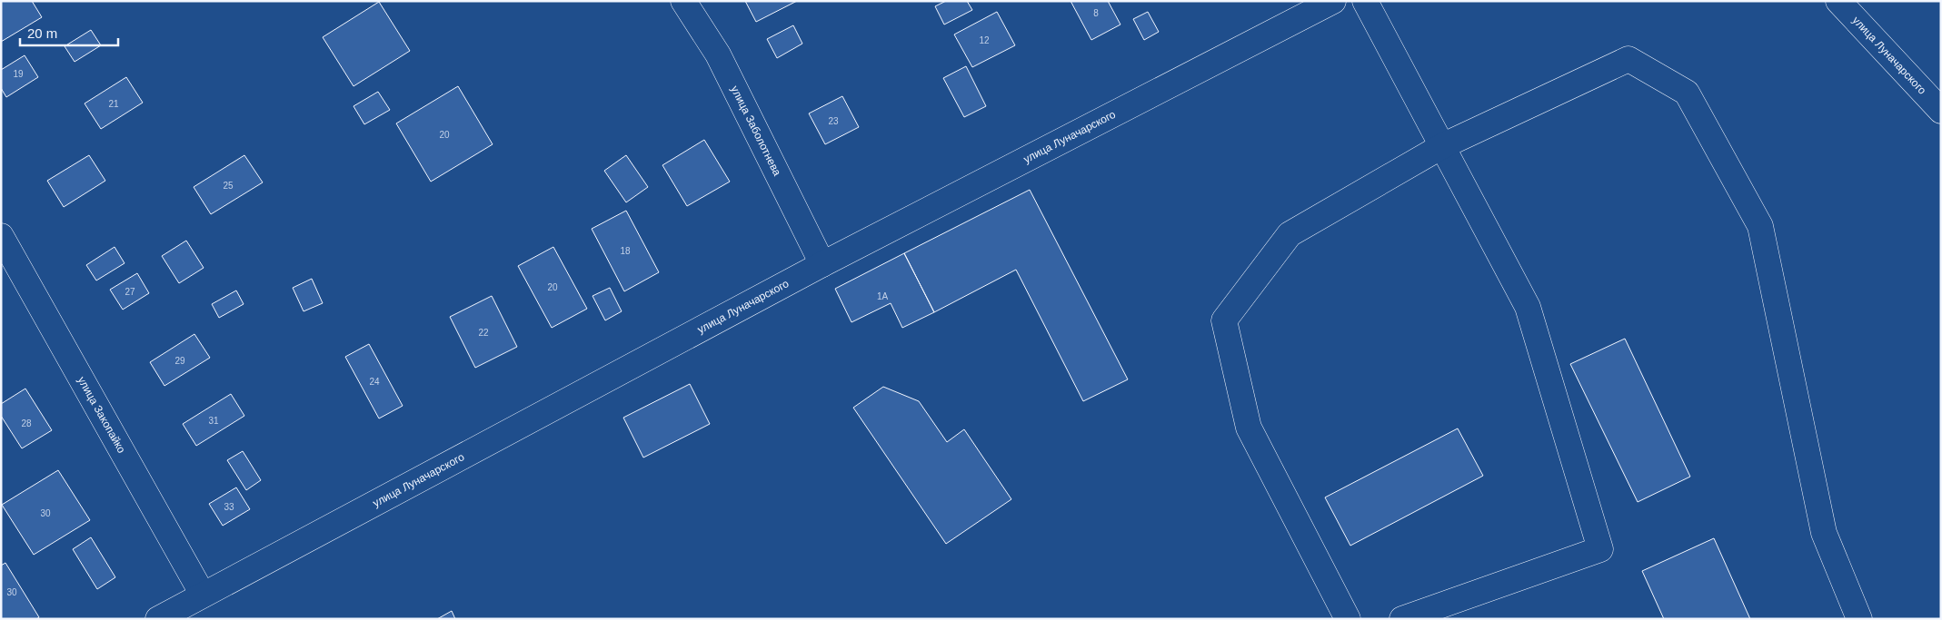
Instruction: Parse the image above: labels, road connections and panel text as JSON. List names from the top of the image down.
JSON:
{
  "streets": {
    "street": ["улица Луначарского", "улица Заболотнева", "улица Закопайко"]
  },
  "crossings": [
    ["улица Луначарского", "улица Заболотнева"],
    ["улица Луначарского", "улица Закопайко"]
  ],
  "house_numbers": [
    "8",
    "12",
    "19",
    "21",
    "23",
    "20",
    "25",
    "18",
    "20",
    "27",
    "1А",
    "22",
    "29",
    "24",
    "31",
    "28",
    "33",
    "30",
    "30"
  ],
  "scale_bar": "20 m"
}
